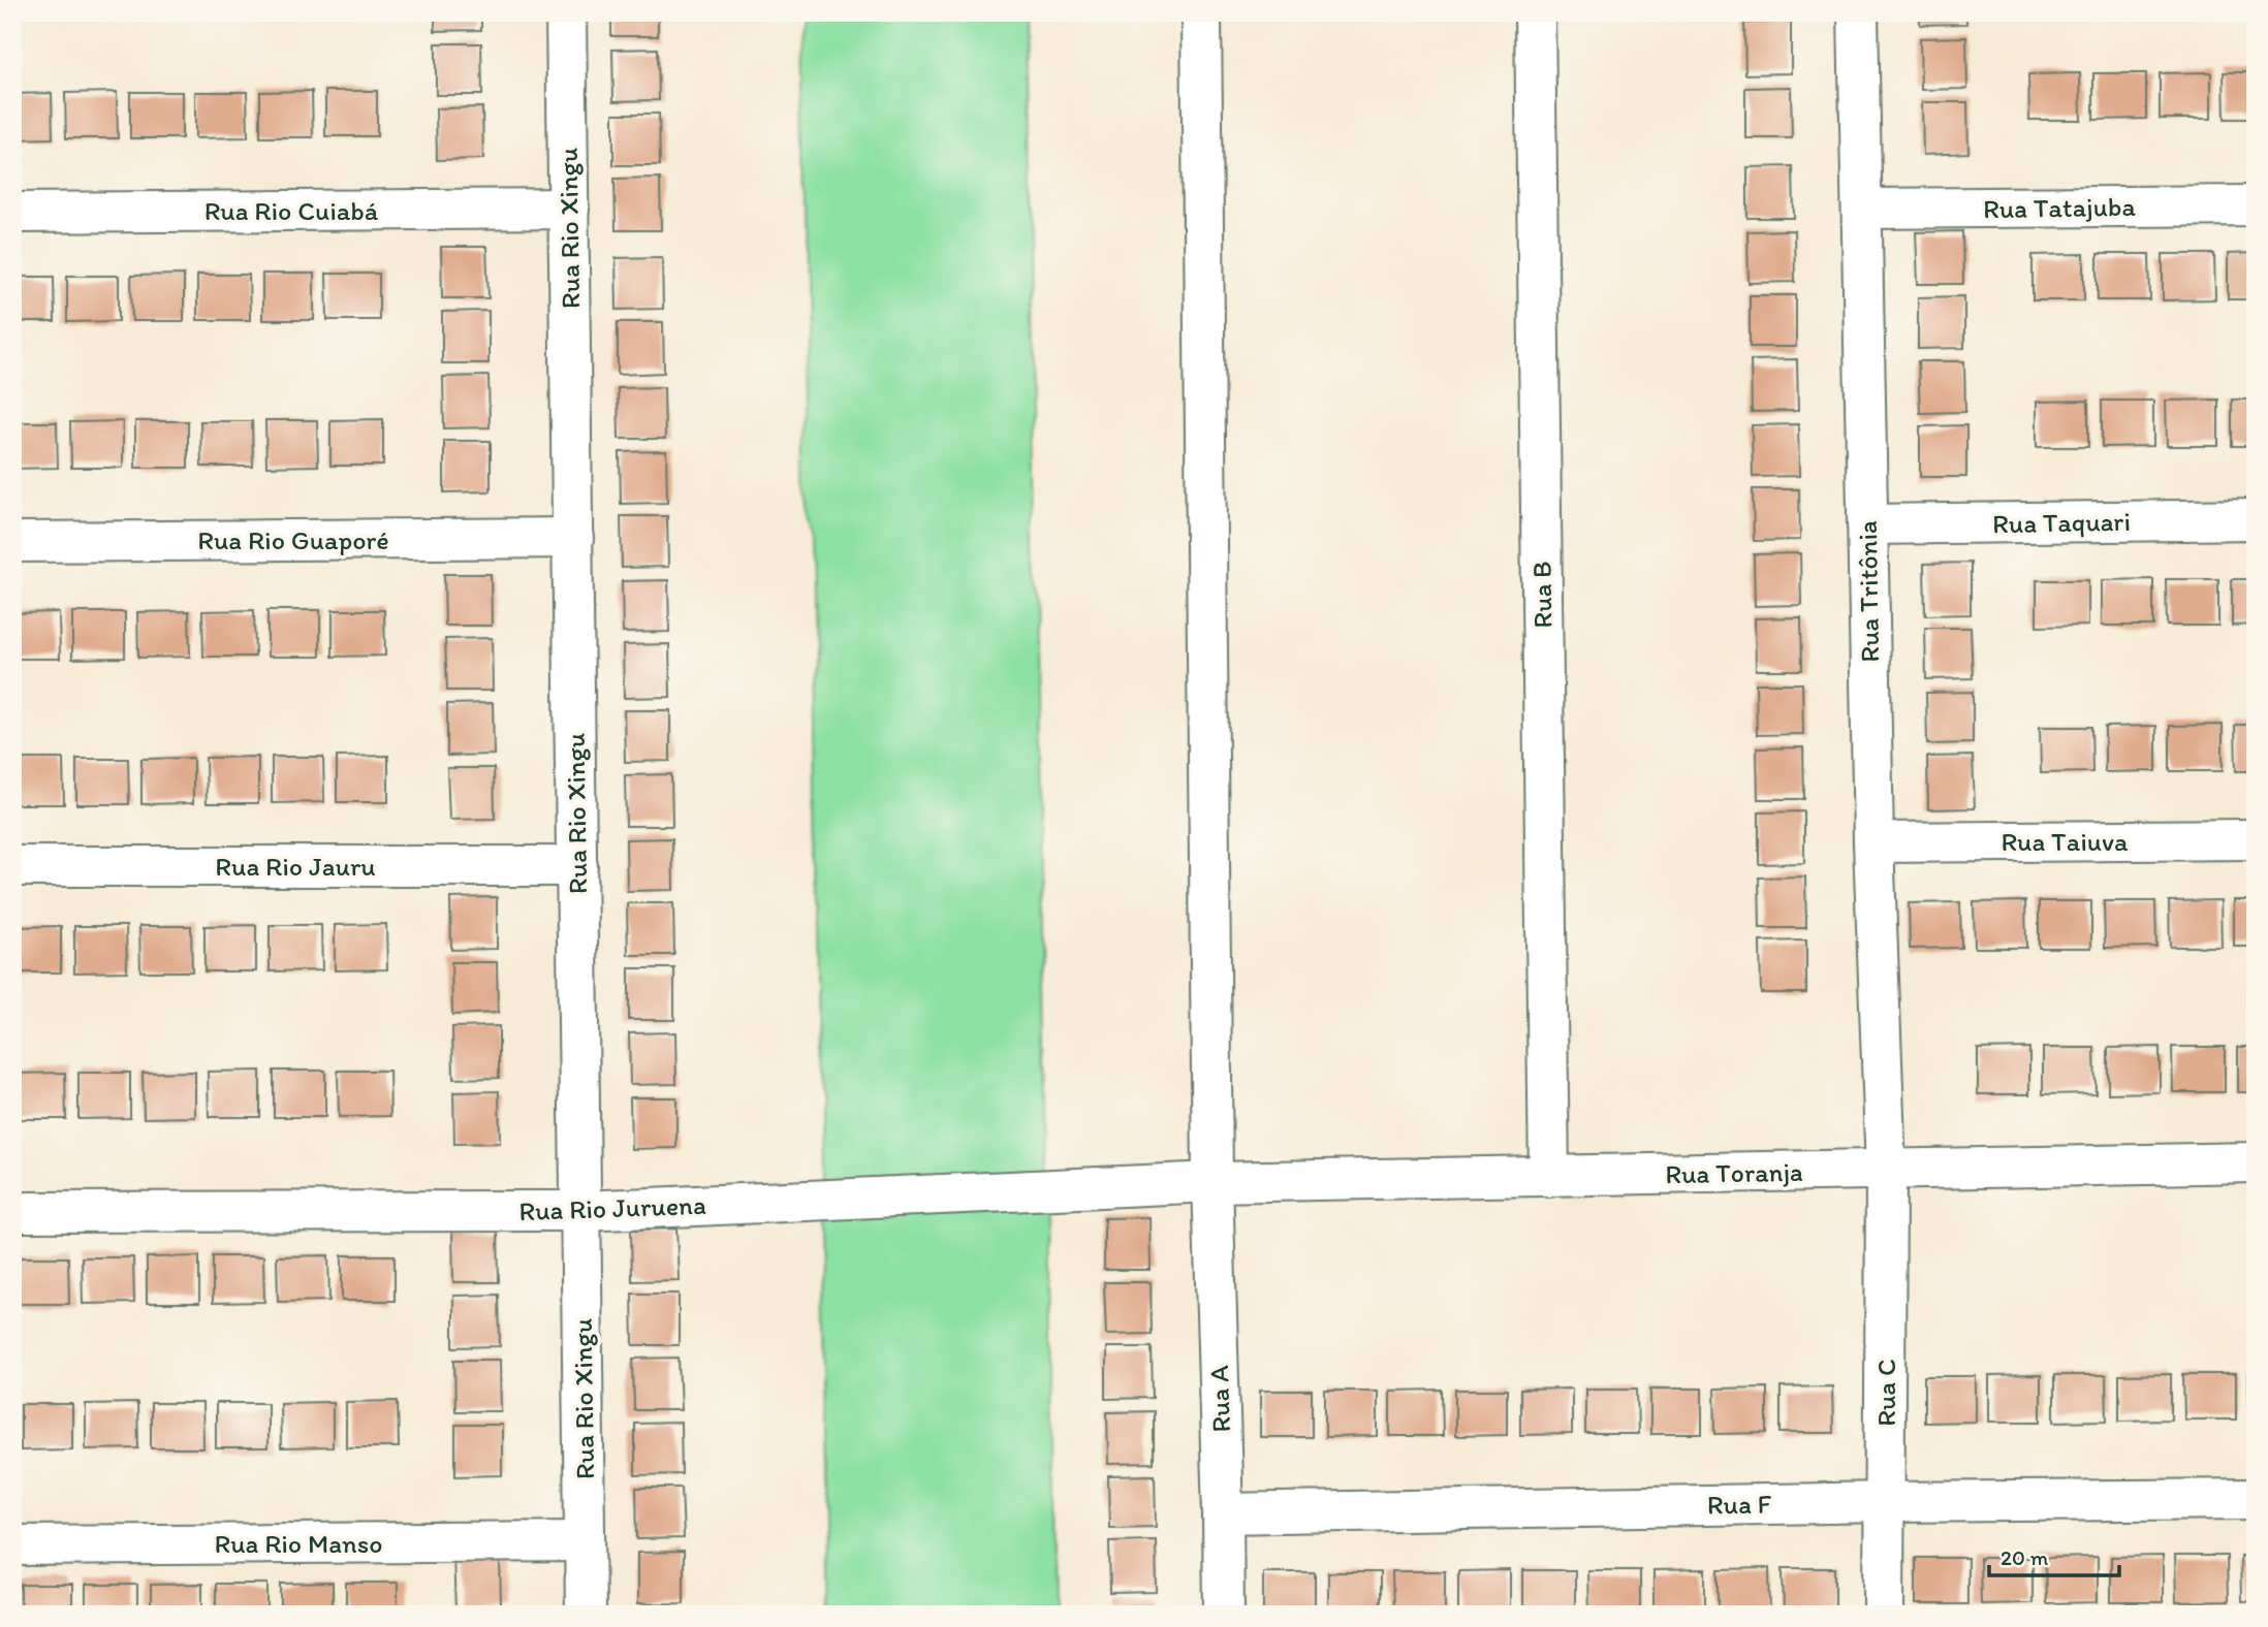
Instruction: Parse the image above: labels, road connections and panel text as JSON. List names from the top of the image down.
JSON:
{
  "streets": {
    "street": [
      "Rua Tatajuba",
      "Rua Rio Cuiabá",
      "Rua Rio Xingu",
      "Rua Taquari",
      "Rua Rio Guaporé",
      "Rua Tritônia",
      "Rua B",
      "Rua Taiuva",
      "Rua Rio Jauru",
      "Rua Toranja",
      "Rua Rio Juruena",
      "Rua C",
      "Rua A",
      "Rua F",
      "Rua Rio Manso"
    ]
  },
  "crossings": [
    ["Rua Tatajuba", "Rua Tritônia"],
    ["Rua Rio Cuiabá", "Rua Rio Xingu"],
    ["Rua Rio Xingu", "Rua Rio Guaporé"],
    ["Rua Rio Xingu", "Rua Rio Jauru"],
    ["Rua Rio Xingu", "Rua Rio Juruena"],
    ["Rua Rio Xingu", "Rua Rio Manso"],
    ["Rua Taquari", "Rua Tritônia"],
    ["Rua Tritônia", "Rua Taiuva"],
    ["Rua Tritônia", "Rua Toranja"],
    ["Rua Tritônia", "Rua C"],
    ["Rua B", "Rua Toranja"],
    ["Rua Toranja", "Rua Rio Juruena"],
    ["Rua Toranja", "Rua C"],
    ["Rua Toranja", "Rua A"],
    ["Rua Rio Juruena", "Rua A"],
    ["Rua C", "Rua F"],
    ["Rua A", "Rua F"]
  ],
  "scale_bar": "20 m"
}
